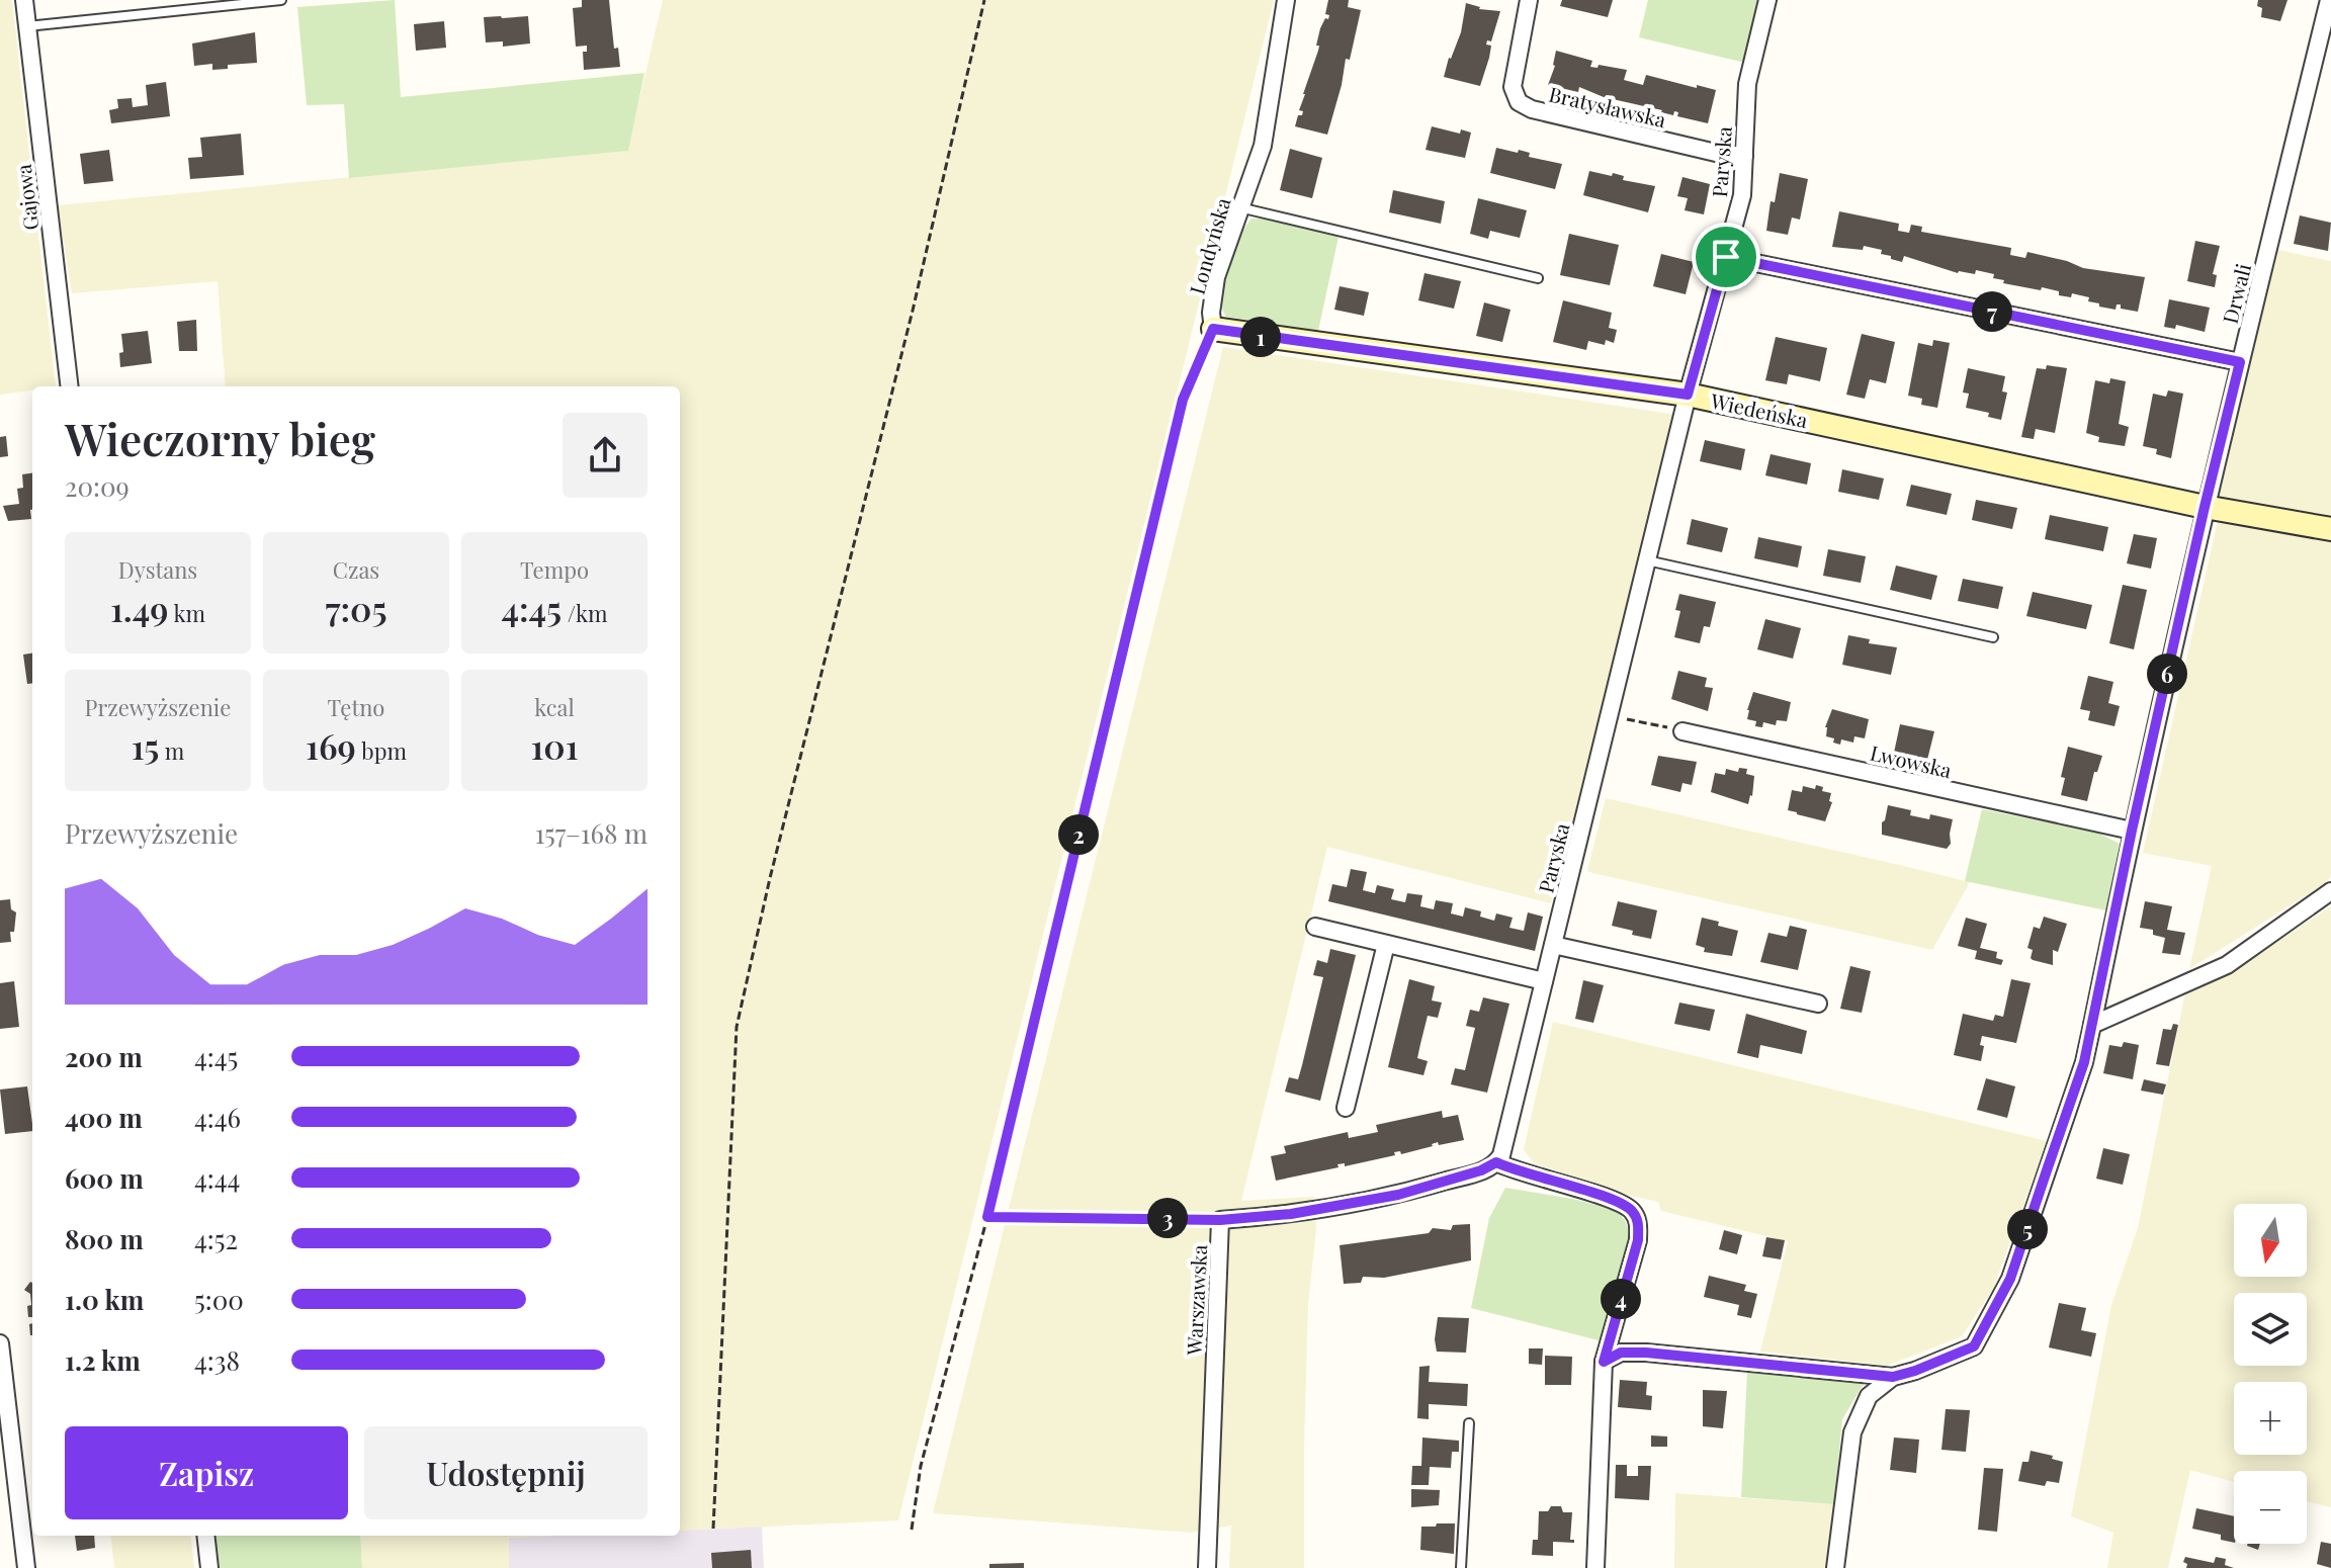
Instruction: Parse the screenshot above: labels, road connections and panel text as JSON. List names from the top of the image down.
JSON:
{
  "streets": {
    "street": [
      "Bratysławska",
      "Paryska",
      "Gajowa",
      "Londyńska",
      "Drwali",
      "Wiedeńska",
      "Lwowska",
      "Warszawska"
    ]
  },
  "crossings": [
    ["Bratysławska", "Paryska"],
    ["Paryska", "Wiedeńska"],
    ["Paryska", "Warszawska"],
    ["Londyńska", "Wiedeńska"],
    ["Drwali", "Wiedeńska"],
    ["Drwali", "Lwowska"]
  ],
  "north": "bottom",
  "page": {
    "pins": [
      "7",
      "1",
      "6",
      "2",
      "3",
      "5",
      "4"
    ],
    "heading": ["Wieczorny bieg", "20:09"],
    "stats": [
      ["Dystans", "1.49 km"],
      ["Czas", "7:05"],
      ["Tempo", "4:45 /km"],
      ["Przewyższenie", "15 m"],
      ["Tętno", "169 bpm"],
      ["kcal", "101"]
    ],
    "chart": ["Przewyższenie", "157–168 m"],
    "list": [
      {
        "name": "200 m",
        "note": "4:45"
      },
      {
        "name": "400 m",
        "note": "4:46"
      },
      {
        "name": "600 m",
        "note": "4:44"
      },
      {
        "name": "800 m",
        "note": "4:52"
      },
      {
        "name": "1.0 km",
        "note": "5:00"
      },
      {
        "name": "1.2 km",
        "note": "4:38"
      }
    ],
    "map_buttons": ["+", "−"],
    "buttons": ["Zapisz", "Udostępnij"]
  }
}
